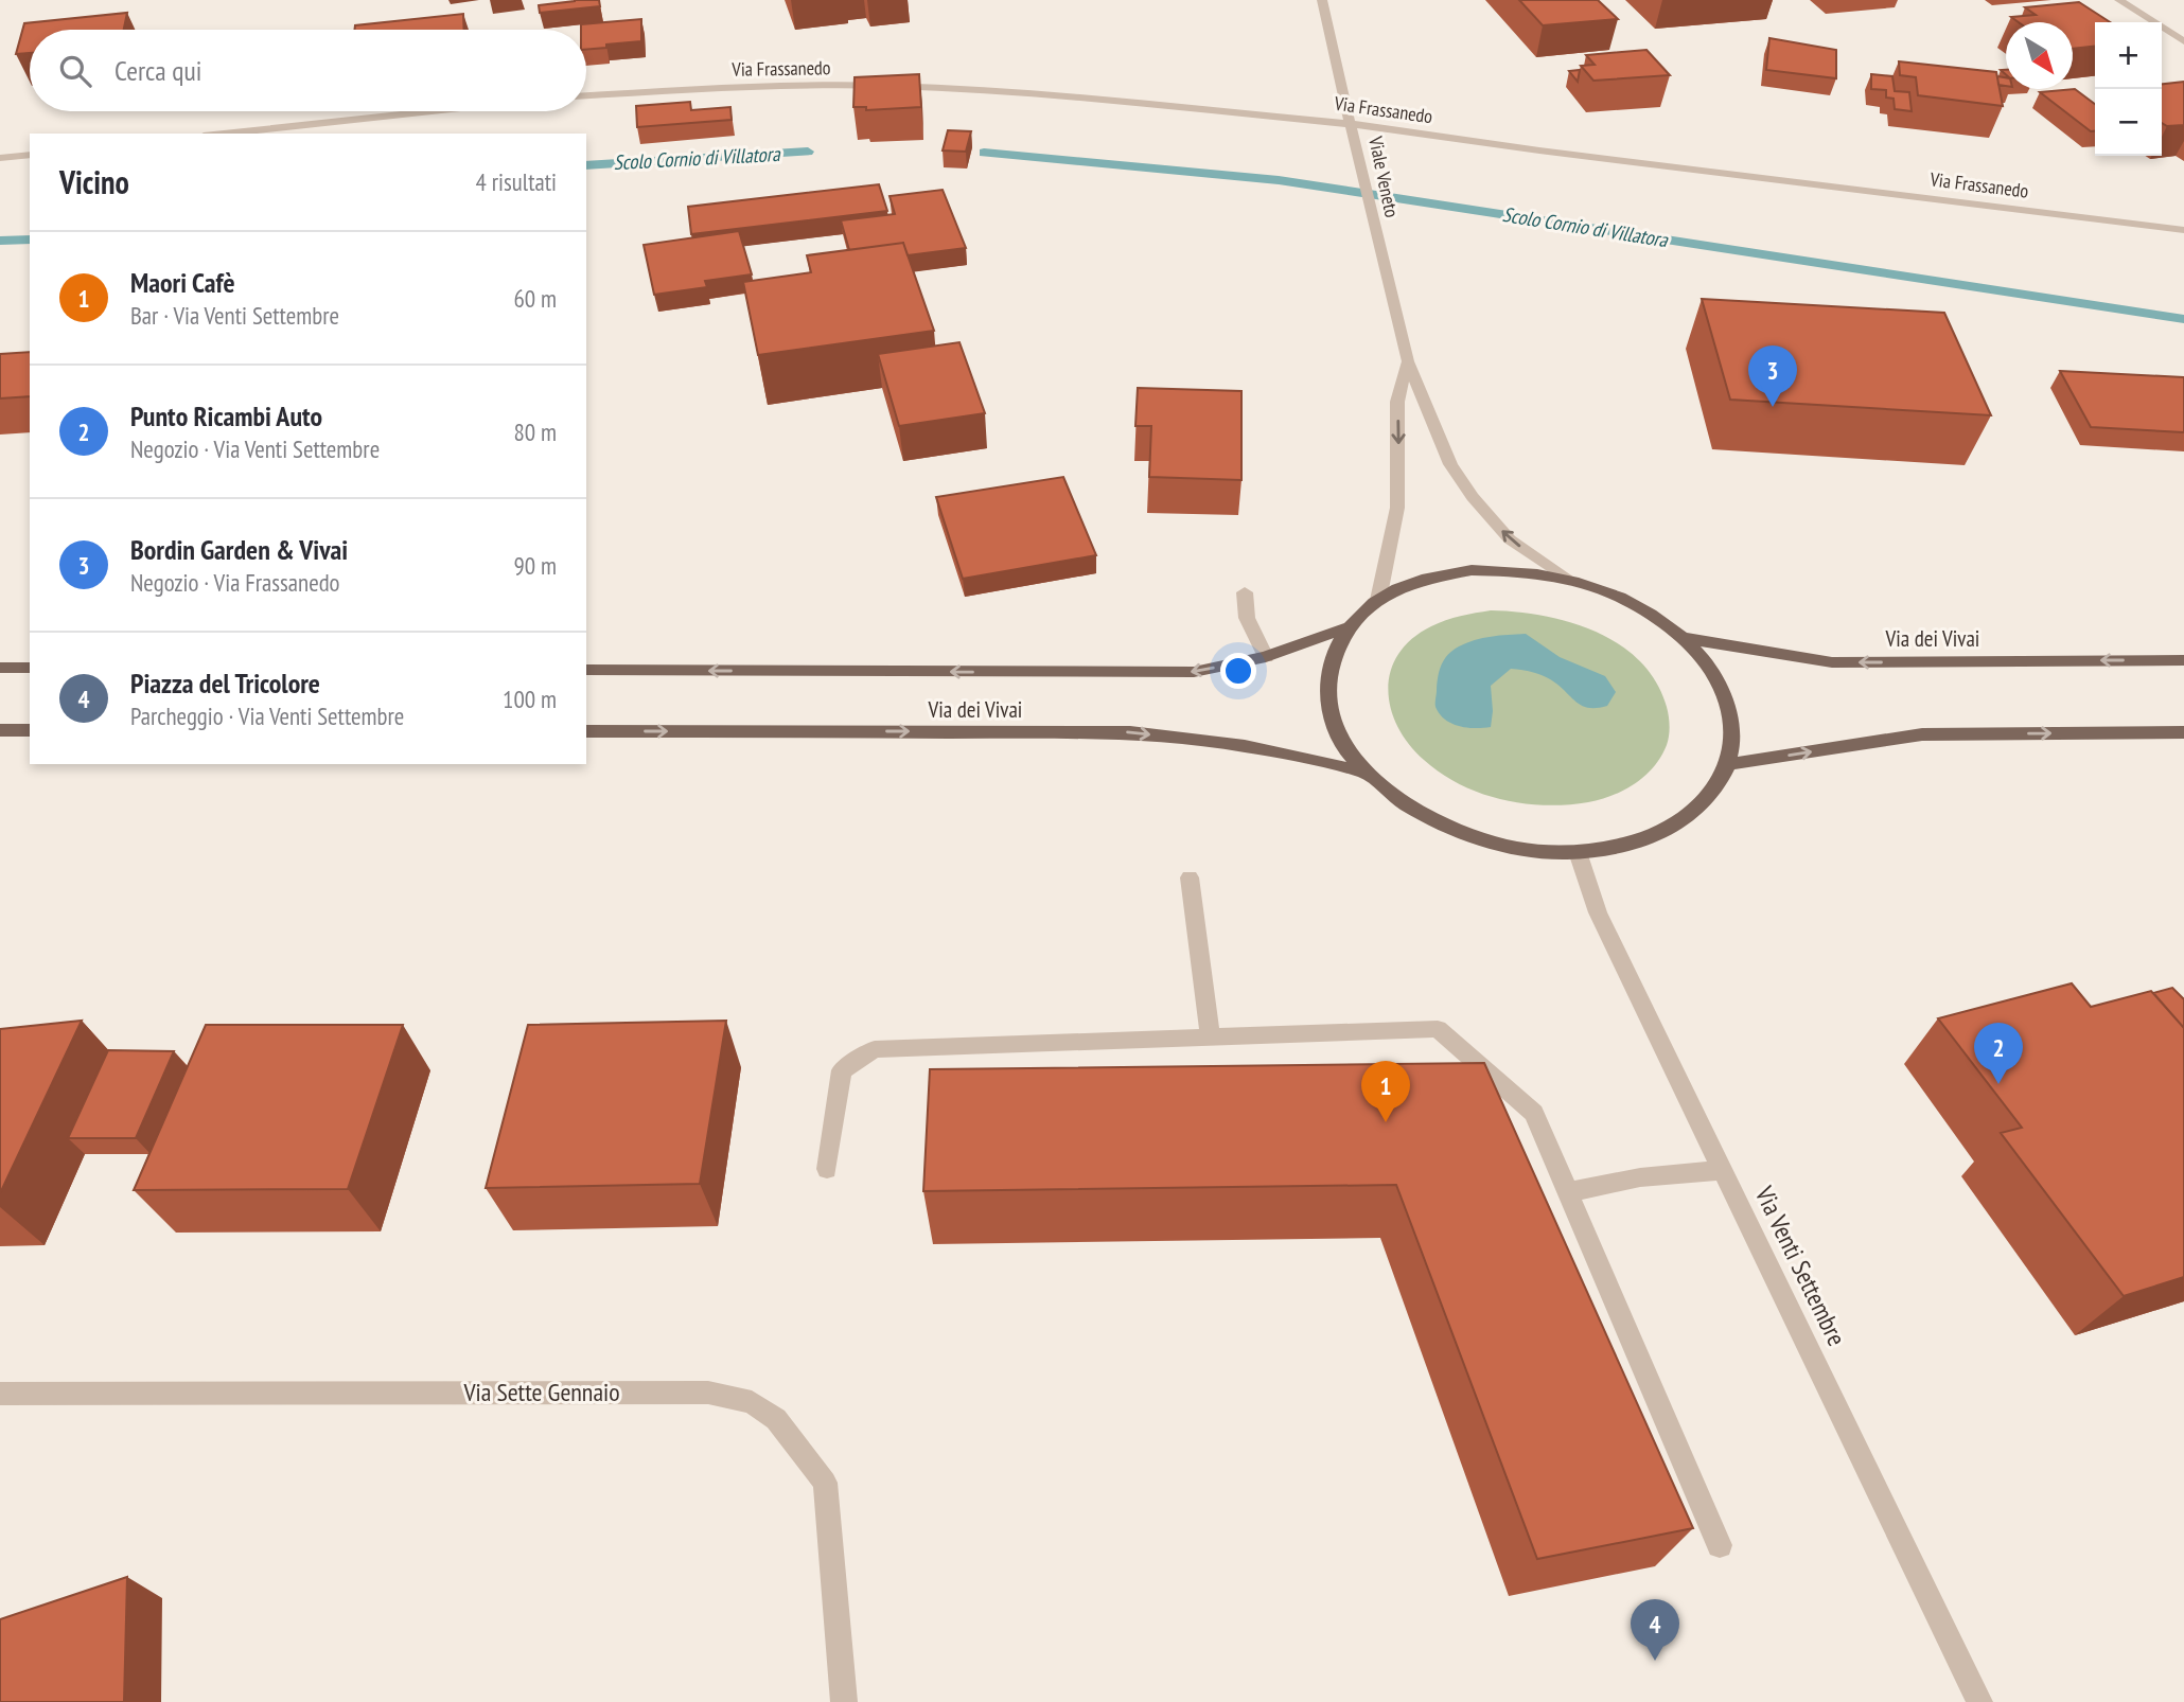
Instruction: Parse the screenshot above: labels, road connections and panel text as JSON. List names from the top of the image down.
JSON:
{
  "streets": {
    "main road": ["Via dei Vivai"],
    "street": [
      "Via Frassanedo",
      "Viale Veneto",
      "Via Venti Settembre",
      "Via Sette Gennaio"
    ]
  },
  "crossings": [
    ["Via Frassanedo", "Viale Veneto"]
  ],
  "water": ["Scolo Cornio di Villatora"],
  "north": "bottom right",
  "page": {
    "map_buttons": ["+", "−"],
    "search": "Cerca qui",
    "heading": ["Vicino", "4 risultati"],
    "list": [
      {
        "mark": "1",
        "name": "Maori Cafè",
        "note": "Bar · Via Venti Settembre",
        "value": "60 m"
      },
      {
        "mark": "2",
        "name": "Punto Ricambi Auto",
        "note": "Negozio · Via Venti Settembre",
        "value": "80 m"
      },
      {
        "mark": "3",
        "name": "Bordin Garden & Vivai",
        "note": "Negozio · Via Frassanedo",
        "value": "90 m"
      },
      {
        "mark": "4",
        "name": "Piazza del Tricolore",
        "note": "Parcheggio · Via Venti Settembre",
        "value": "100 m"
      }
    ],
    "pins": [
      "3",
      "2",
      "1",
      "4"
    ]
  }
}
